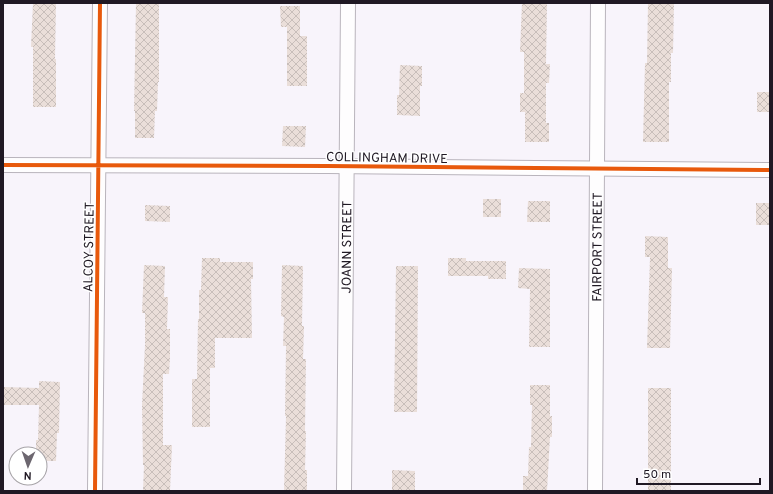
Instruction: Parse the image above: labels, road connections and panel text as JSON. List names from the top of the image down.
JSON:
{
  "streets": {
    "street": [
      "COLLINGHAM DRIVE",
      "ALCOY STREET",
      "JOANN STREET",
      "FAIRPORT STREET"
    ]
  },
  "crossings": [
    ["COLLINGHAM DRIVE", "ALCOY STREET"],
    ["COLLINGHAM DRIVE", "JOANN STREET"],
    ["COLLINGHAM DRIVE", "FAIRPORT STREET"]
  ],
  "scale_bar": "50 m",
  "north": "bottom"
}
